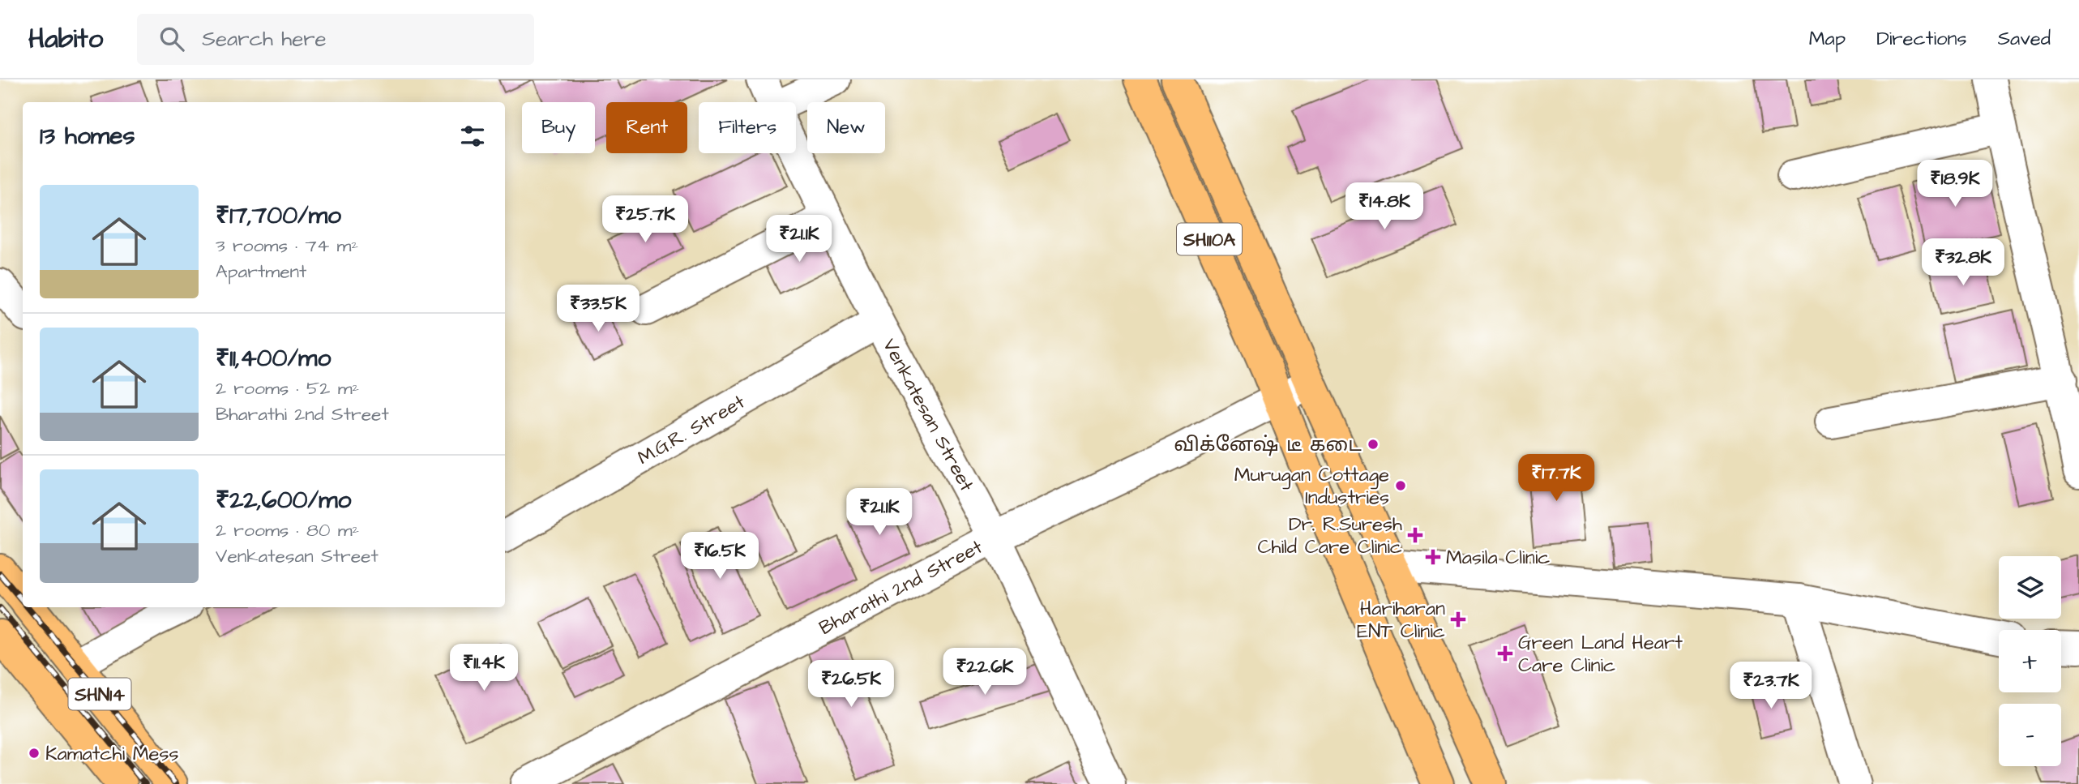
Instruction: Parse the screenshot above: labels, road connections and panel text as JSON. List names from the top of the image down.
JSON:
{
  "streets": {
    "main road": ["SH110A", "SHN14"],
    "street": ["Venkatesan Street", "M.G.R. Street", "Bharathi 2nd Street"]
  },
  "crossings": [
    ["SH110A", "Bharathi 2nd Street"],
    ["Venkatesan Street", "M.G.R. Street"],
    ["Venkatesan Street", "Bharathi 2nd Street"]
  ],
  "places": {
    "other": ["விக்னேஷ் டீ கடை", "Murugan Cottage Industries", "Kamatchi Mess"],
    "health": [
      "Dr. R.Suresh Child Care Clinic",
      "Masila Clinic",
      "Hariharan ENT Clinic",
      "Green Land Heart Care Clinic"
    ]
  },
  "page": {
    "header": "Habito",
    "search": "Search here",
    "nav": ["Map", "Directions", "Saved"],
    "chip": [
      "Buy",
      "Rent",
      "Filters",
      "New"
    ],
    "heading": "13 homes",
    "price": [
      "₹18.9K",
      "₹14.8K",
      "₹25.7K",
      "₹21.1K",
      "₹32.8K",
      "₹33.5K",
      "₹17.7K",
      "₹21.1K",
      "₹16.5K",
      "₹11.4K",
      "₹22.6K",
      "₹26.5K",
      "₹23.7K"
    ],
    "list": [
      {
        "name": "₹17,700/mo",
        "note": "3 rooms · 74 m² · Apartment"
      },
      {
        "name": "₹11,400/mo",
        "note": "2 rooms · 52 m² · Bharathi 2nd Street"
      },
      {
        "name": "₹22,600/mo",
        "note": "2 rooms · 80 m² · Venkatesan Street"
      }
    ],
    "map_buttons": ["+", "−"]
  }
}
